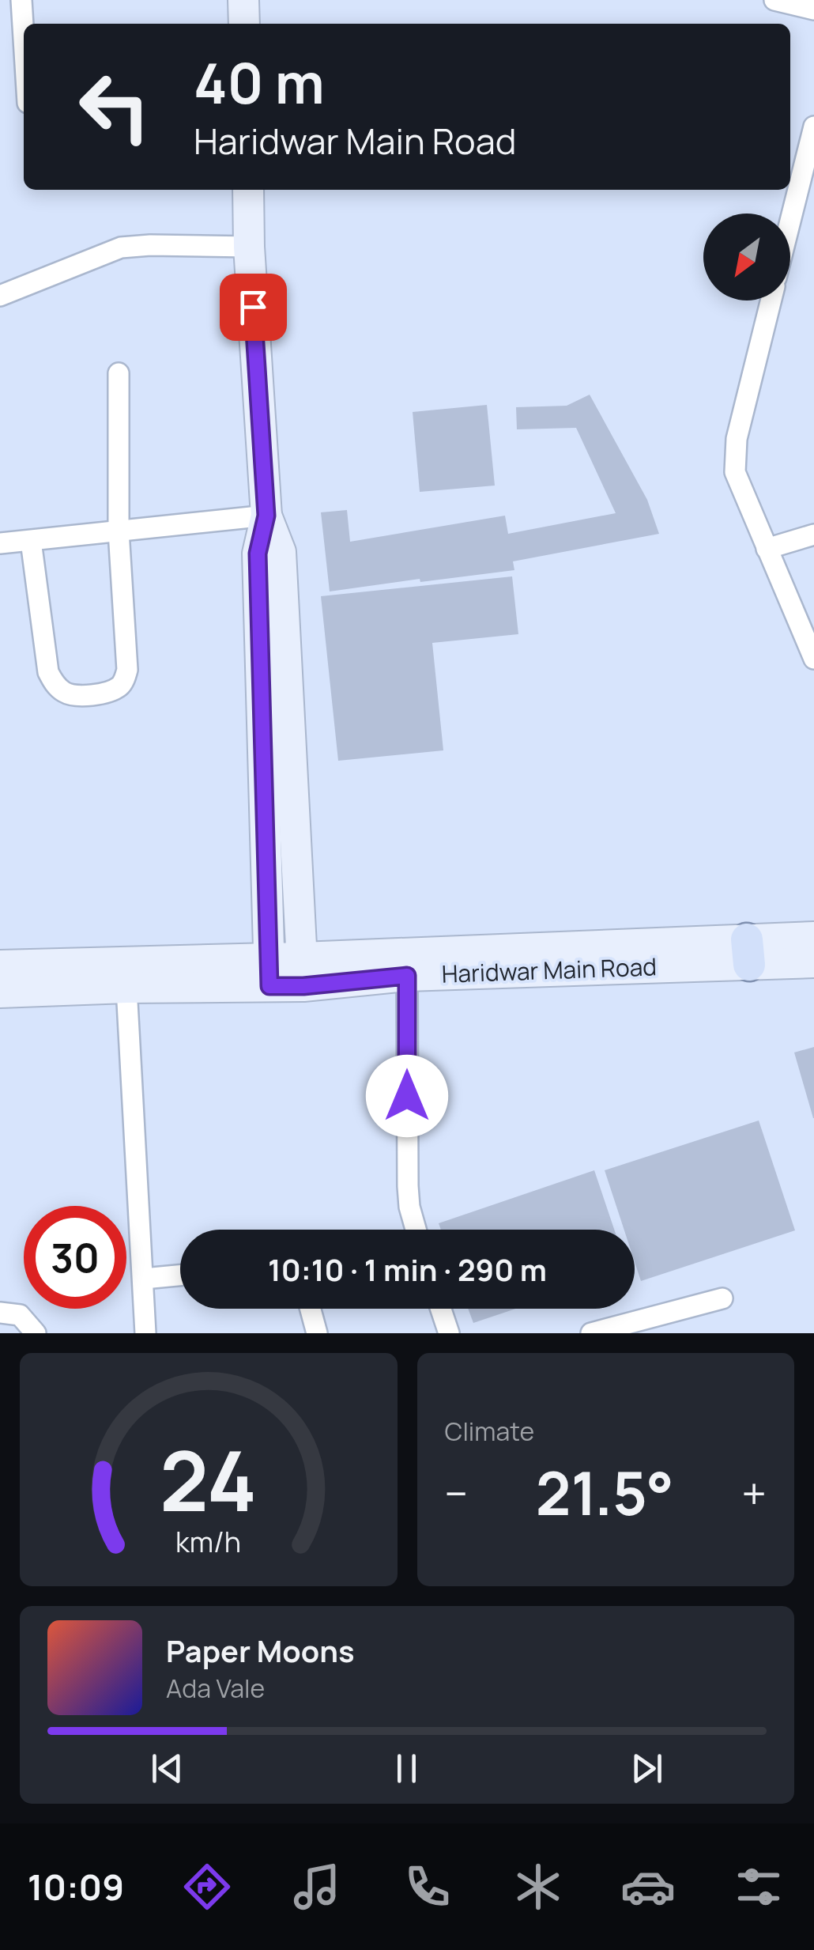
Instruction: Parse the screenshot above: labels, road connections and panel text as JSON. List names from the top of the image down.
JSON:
{
  "streets": {
    "main road": ["Haridwar Main Road"]
  },
  "north": "bottom left",
  "page": {
    "turn": ["40 m", "Haridwar Main Road"],
    "limit": "30",
    "trip": "10:10 · 1 min · 290 m",
    "tile": "Climate",
    "heat": ["−", "21.5°", "+"],
    "song": ["Paper Moons", "Ada Vale"],
    "tabs": "10:09",
    "gauge": ["24", "km/h"]
  }
}
